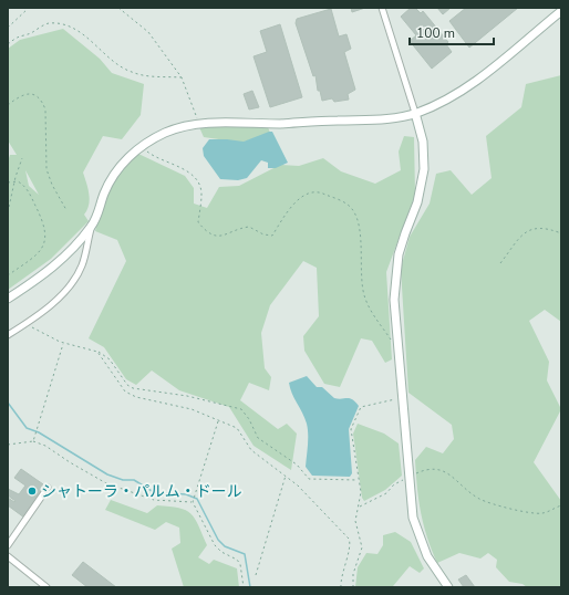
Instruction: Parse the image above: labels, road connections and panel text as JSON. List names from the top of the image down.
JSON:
{
  "places": ["シャトーラ・パルム・ドール"],
  "scale_bar": "100 m"
}
